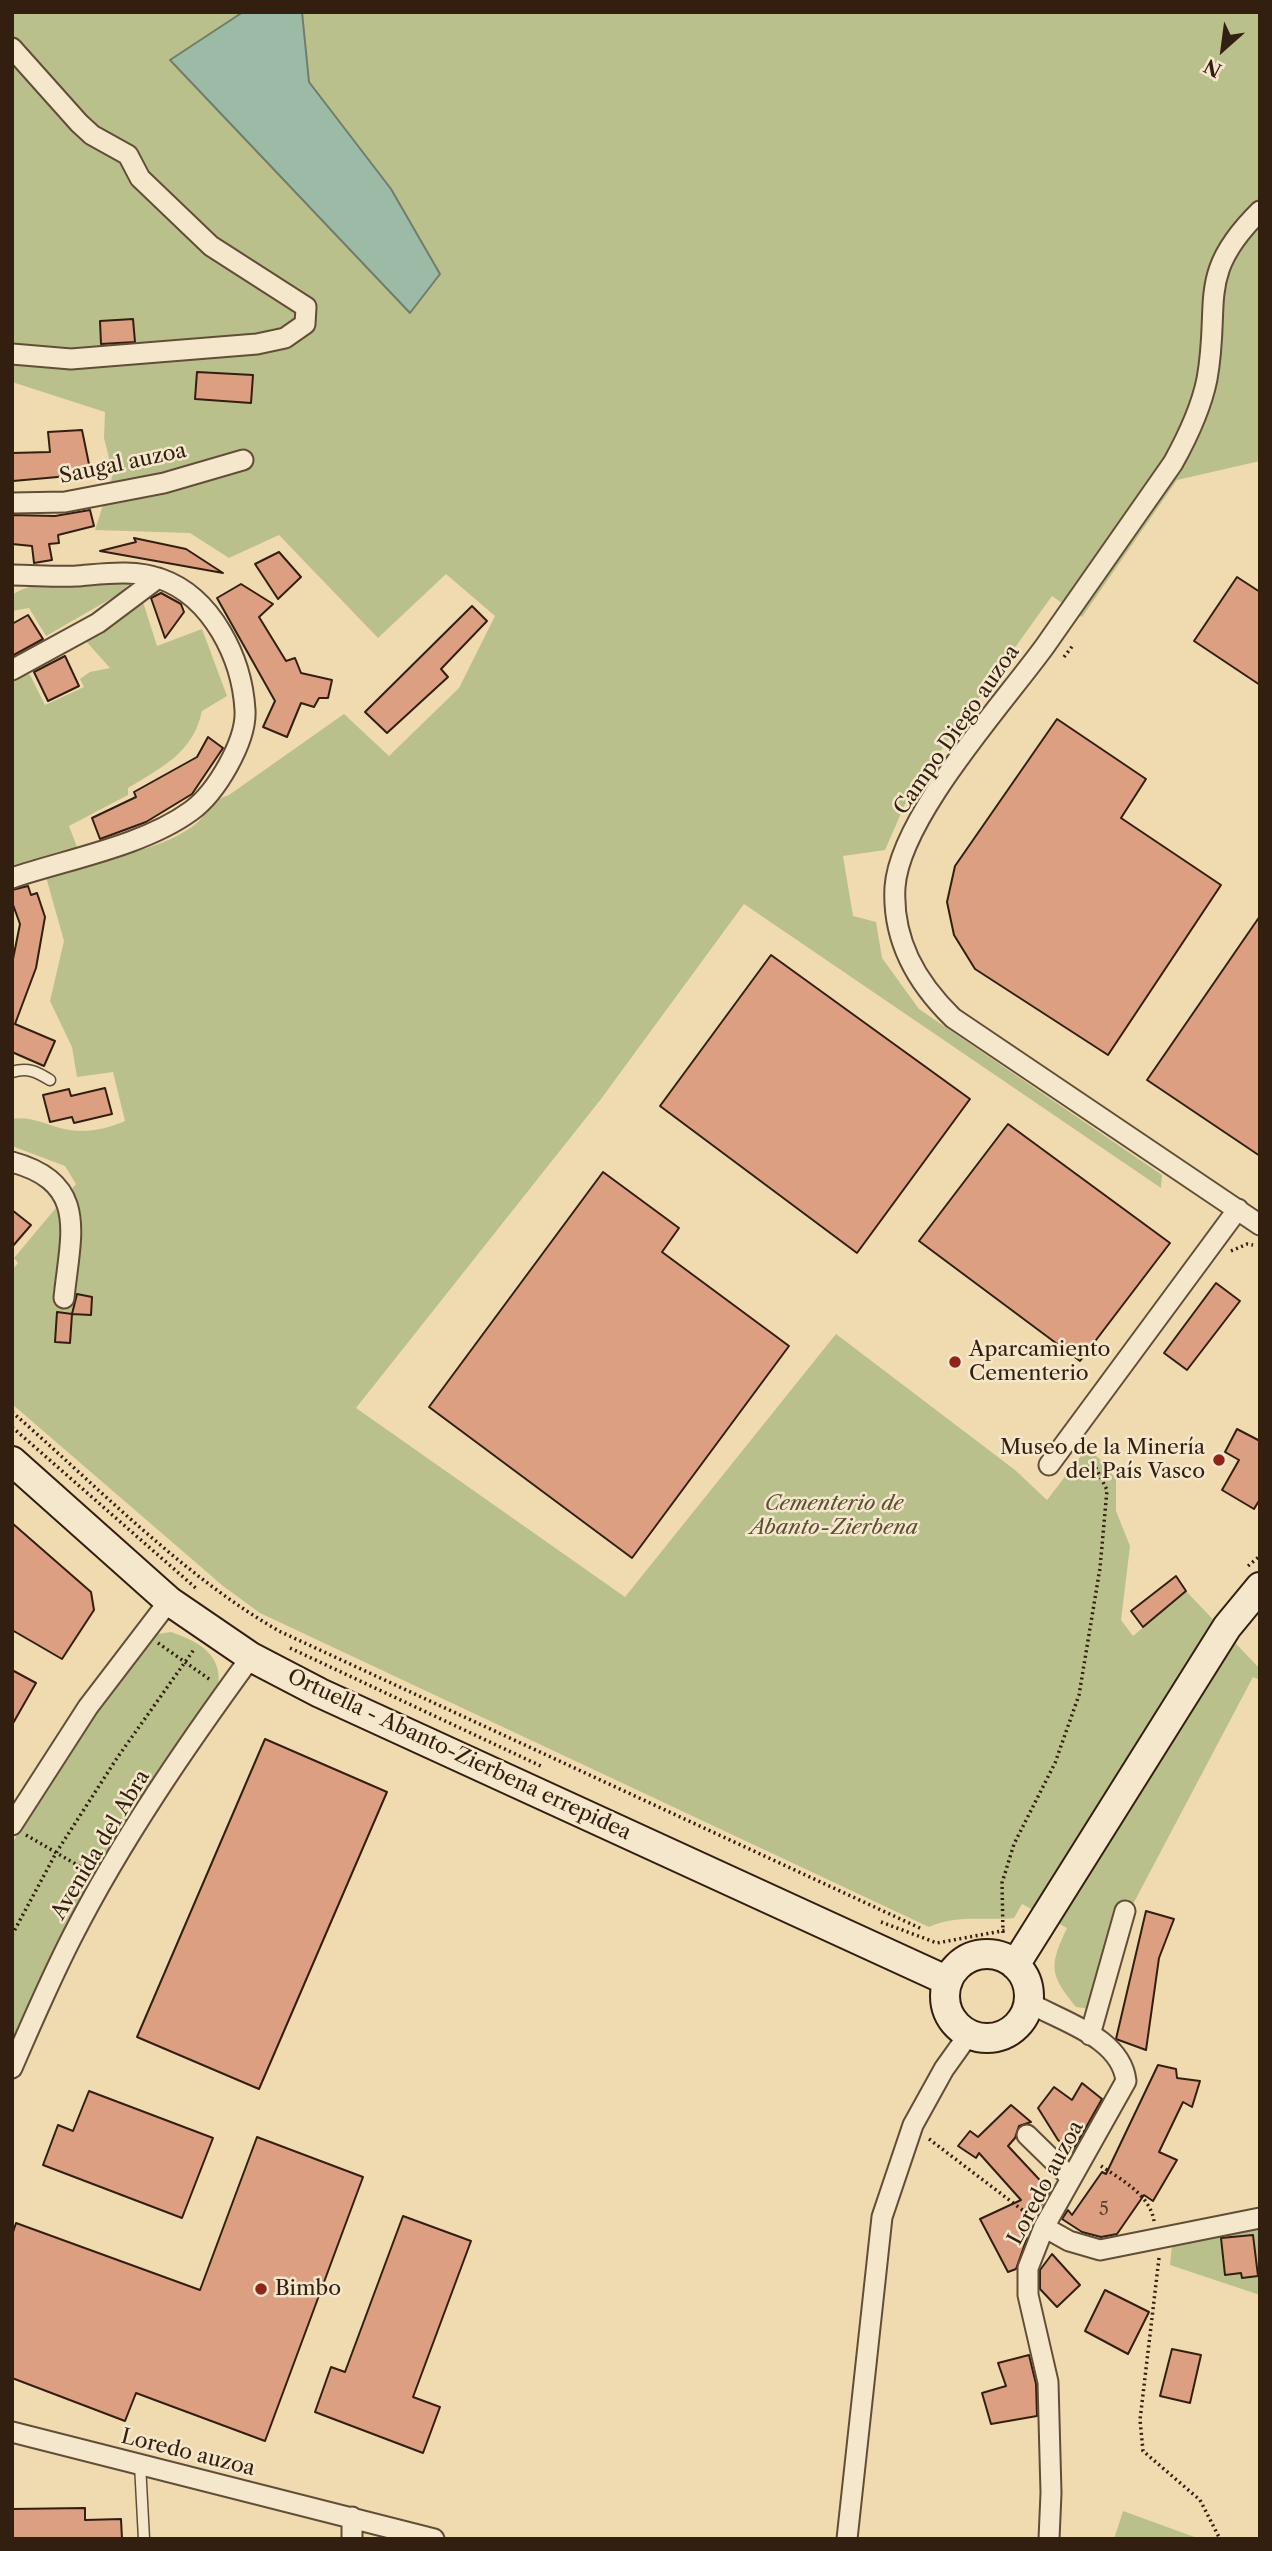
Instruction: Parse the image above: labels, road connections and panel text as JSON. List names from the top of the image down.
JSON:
{
  "streets": {
    "street": [
      "Saugal auzoa",
      "Campo Diego auzoa",
      "Ortuella - Abanto-Zierbena errepidea",
      "Avenida del Abra",
      "Loredo auzoa"
    ]
  },
  "crossings": [
    ["Ortuella - Abanto-Zierbena errepidea", "Avenida del Abra"],
    ["Ortuella - Abanto-Zierbena errepidea", "Loredo auzoa"]
  ],
  "parks": ["Cementerio de Abanto-Zierbena"],
  "places": ["Aparcamiento Cementerio", "Museo de la Minería del País Vasco", "Bimbo"],
  "house_numbers": ["5"],
  "north": "bottom left"
}
